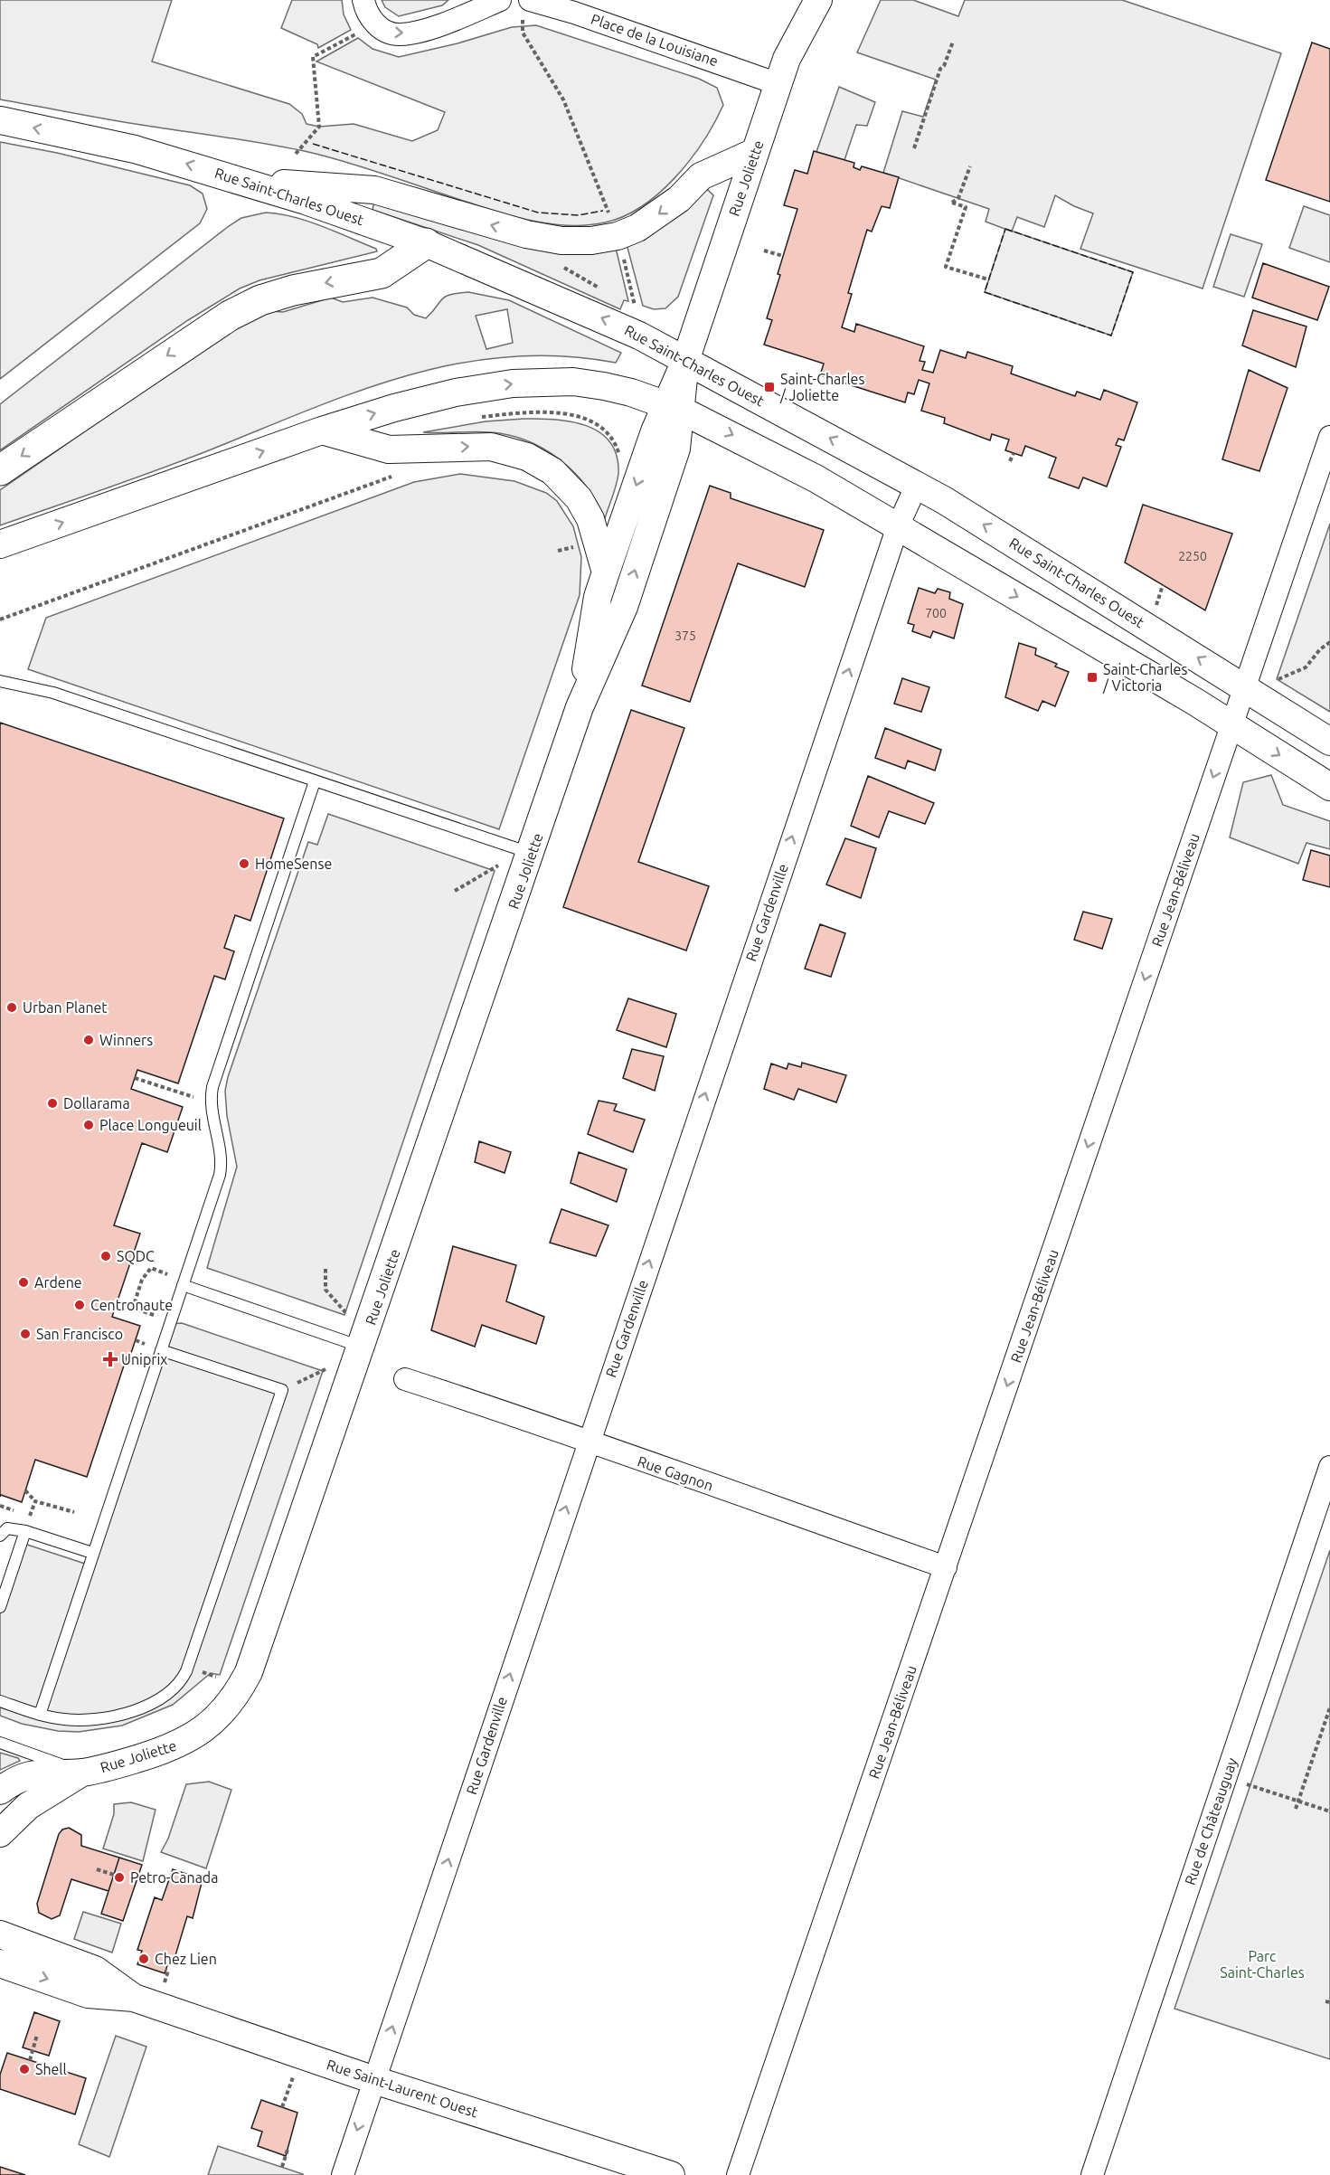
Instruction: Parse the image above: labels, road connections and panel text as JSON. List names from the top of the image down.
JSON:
{
  "streets": {
    "street": [
      "Place de la Louisiane",
      "Rue Joliette",
      "Rue Saint-Charles Ouest",
      "Rue Jean-Béliveau",
      "Rue Gardenville",
      "Rue Gagnon",
      "Rue de Châteauguay",
      "Rue Saint-Laurent Ouest"
    ]
  },
  "crossings": [
    ["Place de la Louisiane", "Rue Joliette"],
    ["Rue Joliette", "Rue Saint-Charles Ouest"],
    ["Rue Saint-Charles Ouest", "Rue Jean-Béliveau"],
    ["Rue Saint-Charles Ouest", "Rue Gardenville"],
    ["Rue Jean-Béliveau", "Rue Gagnon"],
    ["Rue Gardenville", "Rue Gagnon"],
    ["Rue Gardenville", "Rue Saint-Laurent Ouest"]
  ],
  "one_way": ["Rue Jean-Béliveau", "Rue Gardenville"],
  "parks": ["Parc Saint-Charles"],
  "places": {
    "transit": ["Saint-Charles / Joliette", "Saint-Charles / Victoria"],
    "other": [
      "HomeSense",
      "Urban Planet",
      "Winners",
      "Dollarama",
      "Place Longueuil",
      "SQDC",
      "Ardene",
      "Centronaute",
      "San Francisco",
      "Petro-Canada",
      "Chez Lien",
      "Shell"
    ],
    "health": ["Uniprix"]
  },
  "house_numbers": ["2250", "700", "375"]
}
